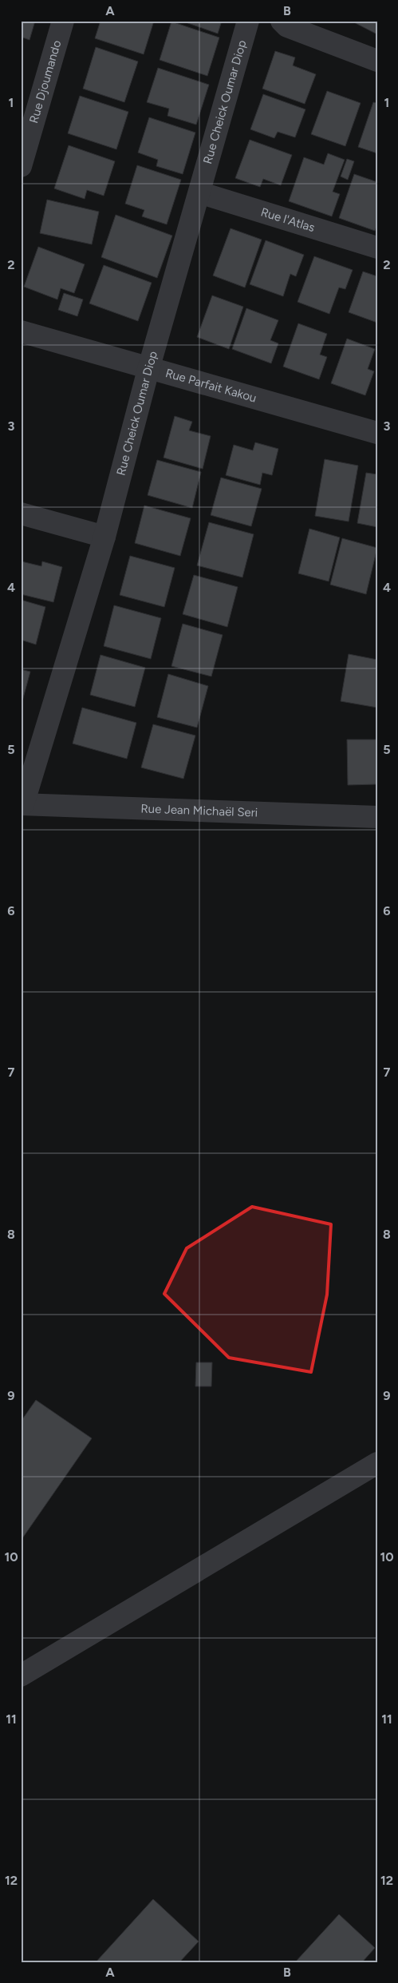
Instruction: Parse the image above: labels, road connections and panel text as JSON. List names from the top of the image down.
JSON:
{
  "streets": {
    "street": [
      "Rue Djoumando",
      "Rue Cheick Oumar Diop",
      "Rue l'Atlas",
      "Rue Parfait Kakou",
      "Rue Jean Michaël Seri"
    ]
  },
  "crossings": [
    ["Rue Cheick Oumar Diop", "Rue l'Atlas"],
    ["Rue Cheick Oumar Diop", "Rue Parfait Kakou"],
    ["Rue Cheick Oumar Diop", "Rue Jean Michaël Seri"]
  ],
  "grid": {
    "columns": ["A", "B"],
    "rows": [
      "1",
      "2",
      "3",
      "4",
      "5",
      "6",
      "7",
      "8",
      "9",
      "10",
      "11",
      "12"
    ]
  }
}
